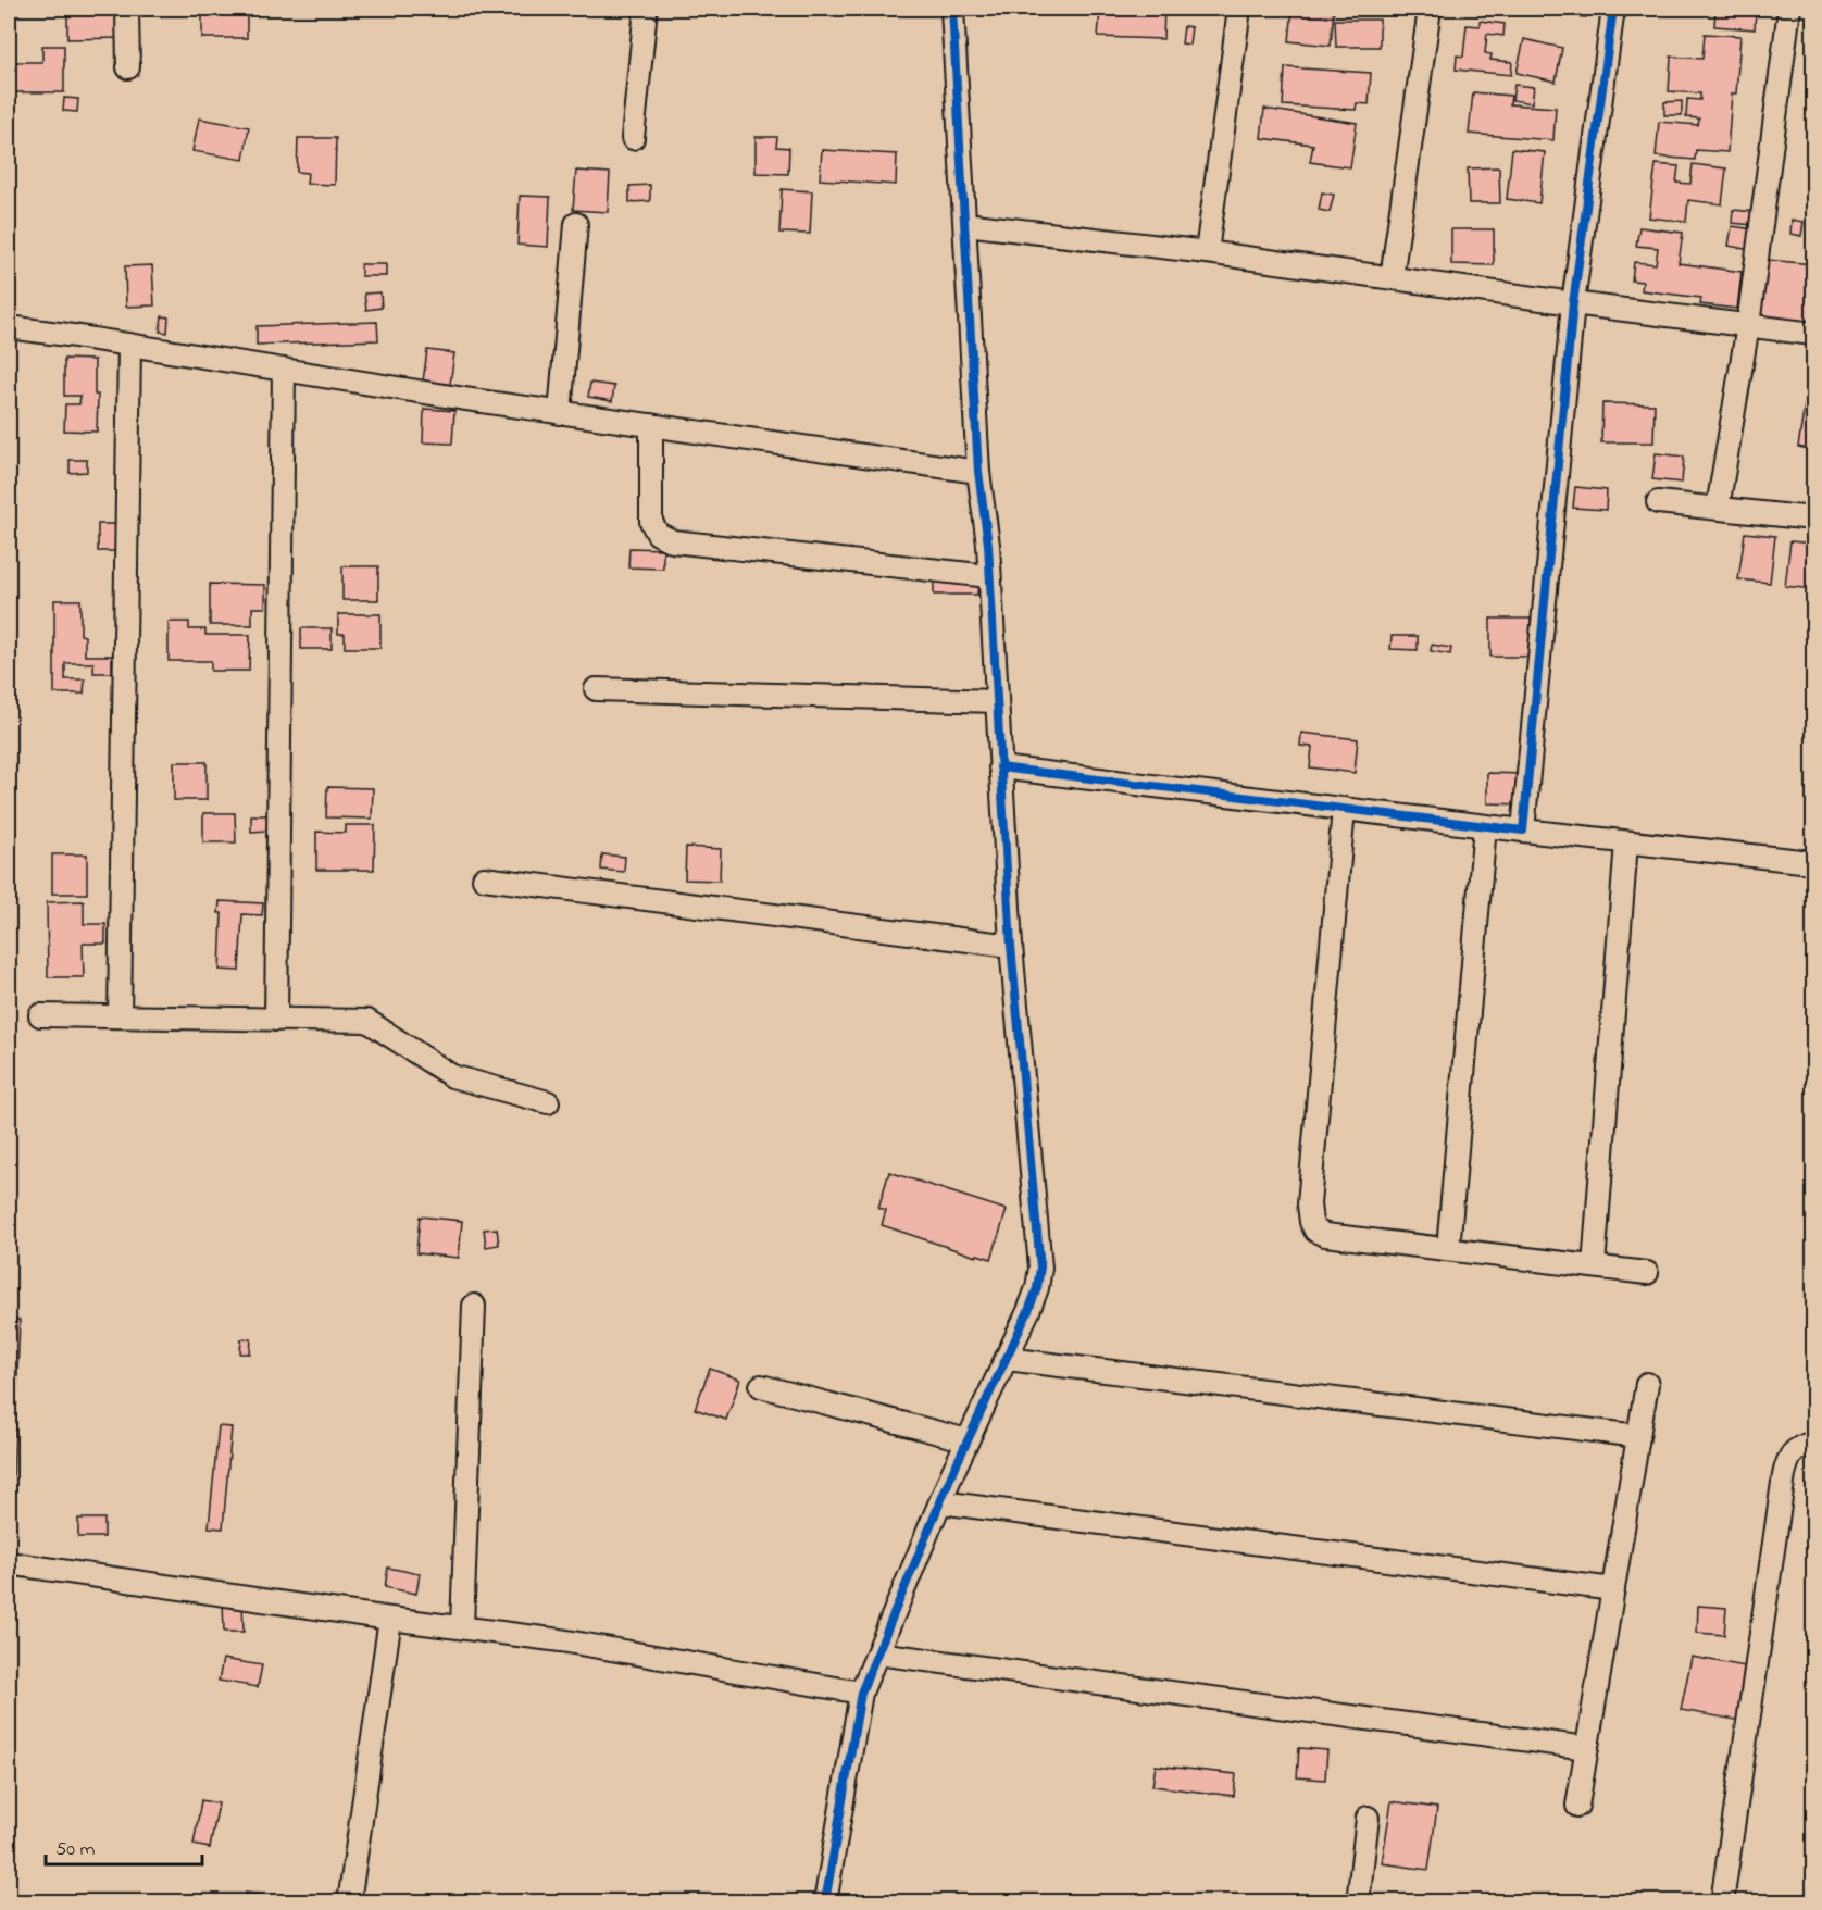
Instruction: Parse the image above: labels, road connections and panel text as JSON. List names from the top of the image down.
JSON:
{
  "scale_bar": "50 m"
}
